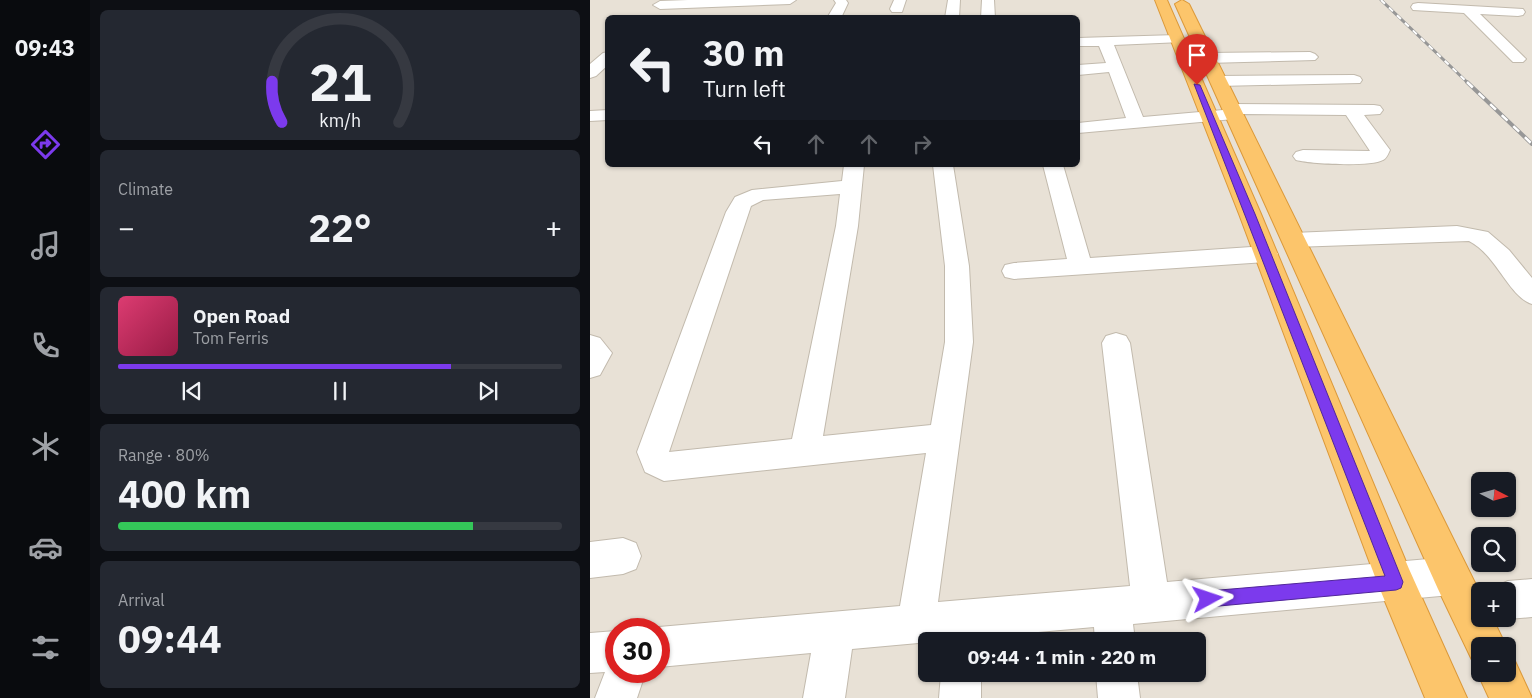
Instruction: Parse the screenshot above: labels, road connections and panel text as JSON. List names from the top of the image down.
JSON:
{
  "north": "right",
  "page": {
    "tabs": "09:43",
    "turn": ["30 m", "Turn left"],
    "tile": [
      "Climate",
      ["Range · 80%", "400 km"],
      ["Arrival", "09:44"]
    ],
    "heat": ["−", "22°", "+"],
    "song": ["Open Road", "Tom Ferris"],
    "map_buttons": ["+", "−"],
    "limit": "30",
    "trip": "09:44 · 1 min · 220 m",
    "gauge": ["21", "km/h"]
  }
}
